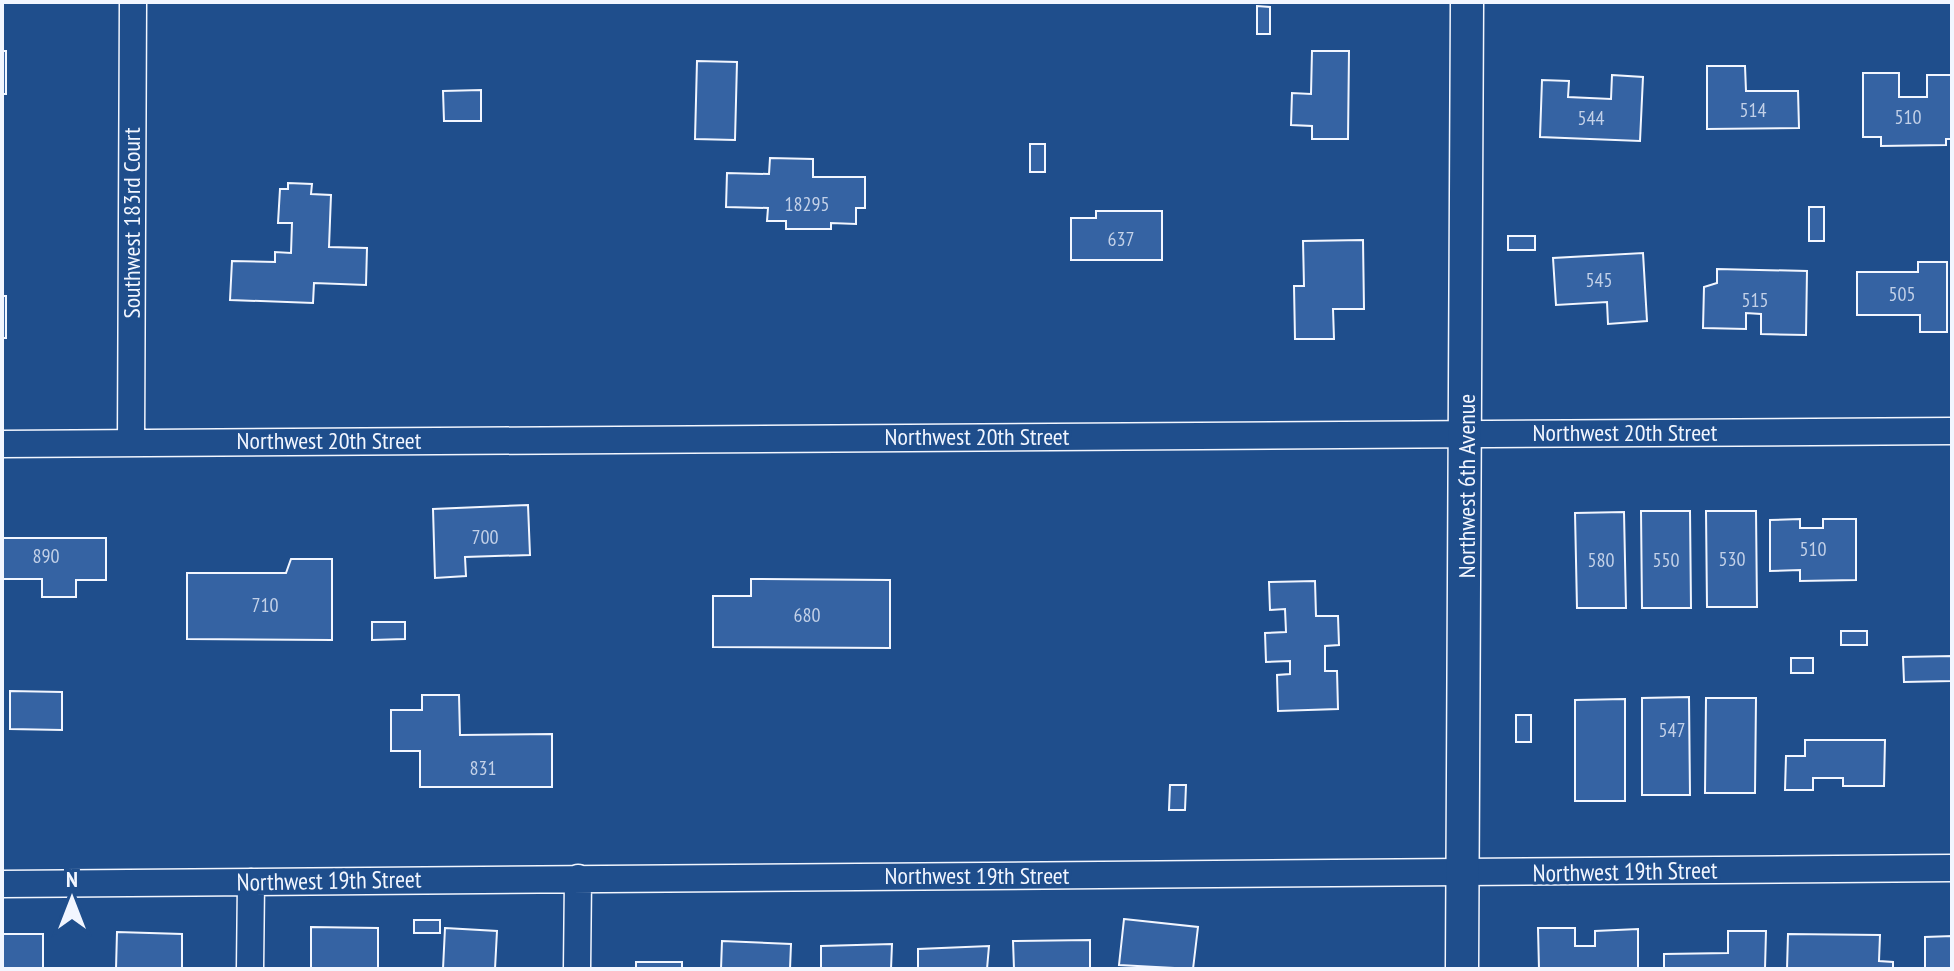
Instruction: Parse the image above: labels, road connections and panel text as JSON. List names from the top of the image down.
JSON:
{
  "streets": {
    "street": [
      "Southwest 183rd Court",
      "Northwest 20th Street",
      "Northwest 6th Avenue",
      "Northwest 19th Street"
    ]
  },
  "crossings": [
    ["Southwest 183rd Court", "Northwest 20th Street"],
    ["Northwest 20th Street", "Northwest 6th Avenue"],
    ["Northwest 6th Avenue", "Northwest 19th Street"]
  ],
  "house_numbers": [
    "514",
    "510",
    "544",
    "18295",
    "637",
    "545",
    "505",
    "515",
    "700",
    "510",
    "890",
    "530",
    "580",
    "550",
    "710",
    "680",
    "547",
    "831"
  ],
  "north": "top"
}
